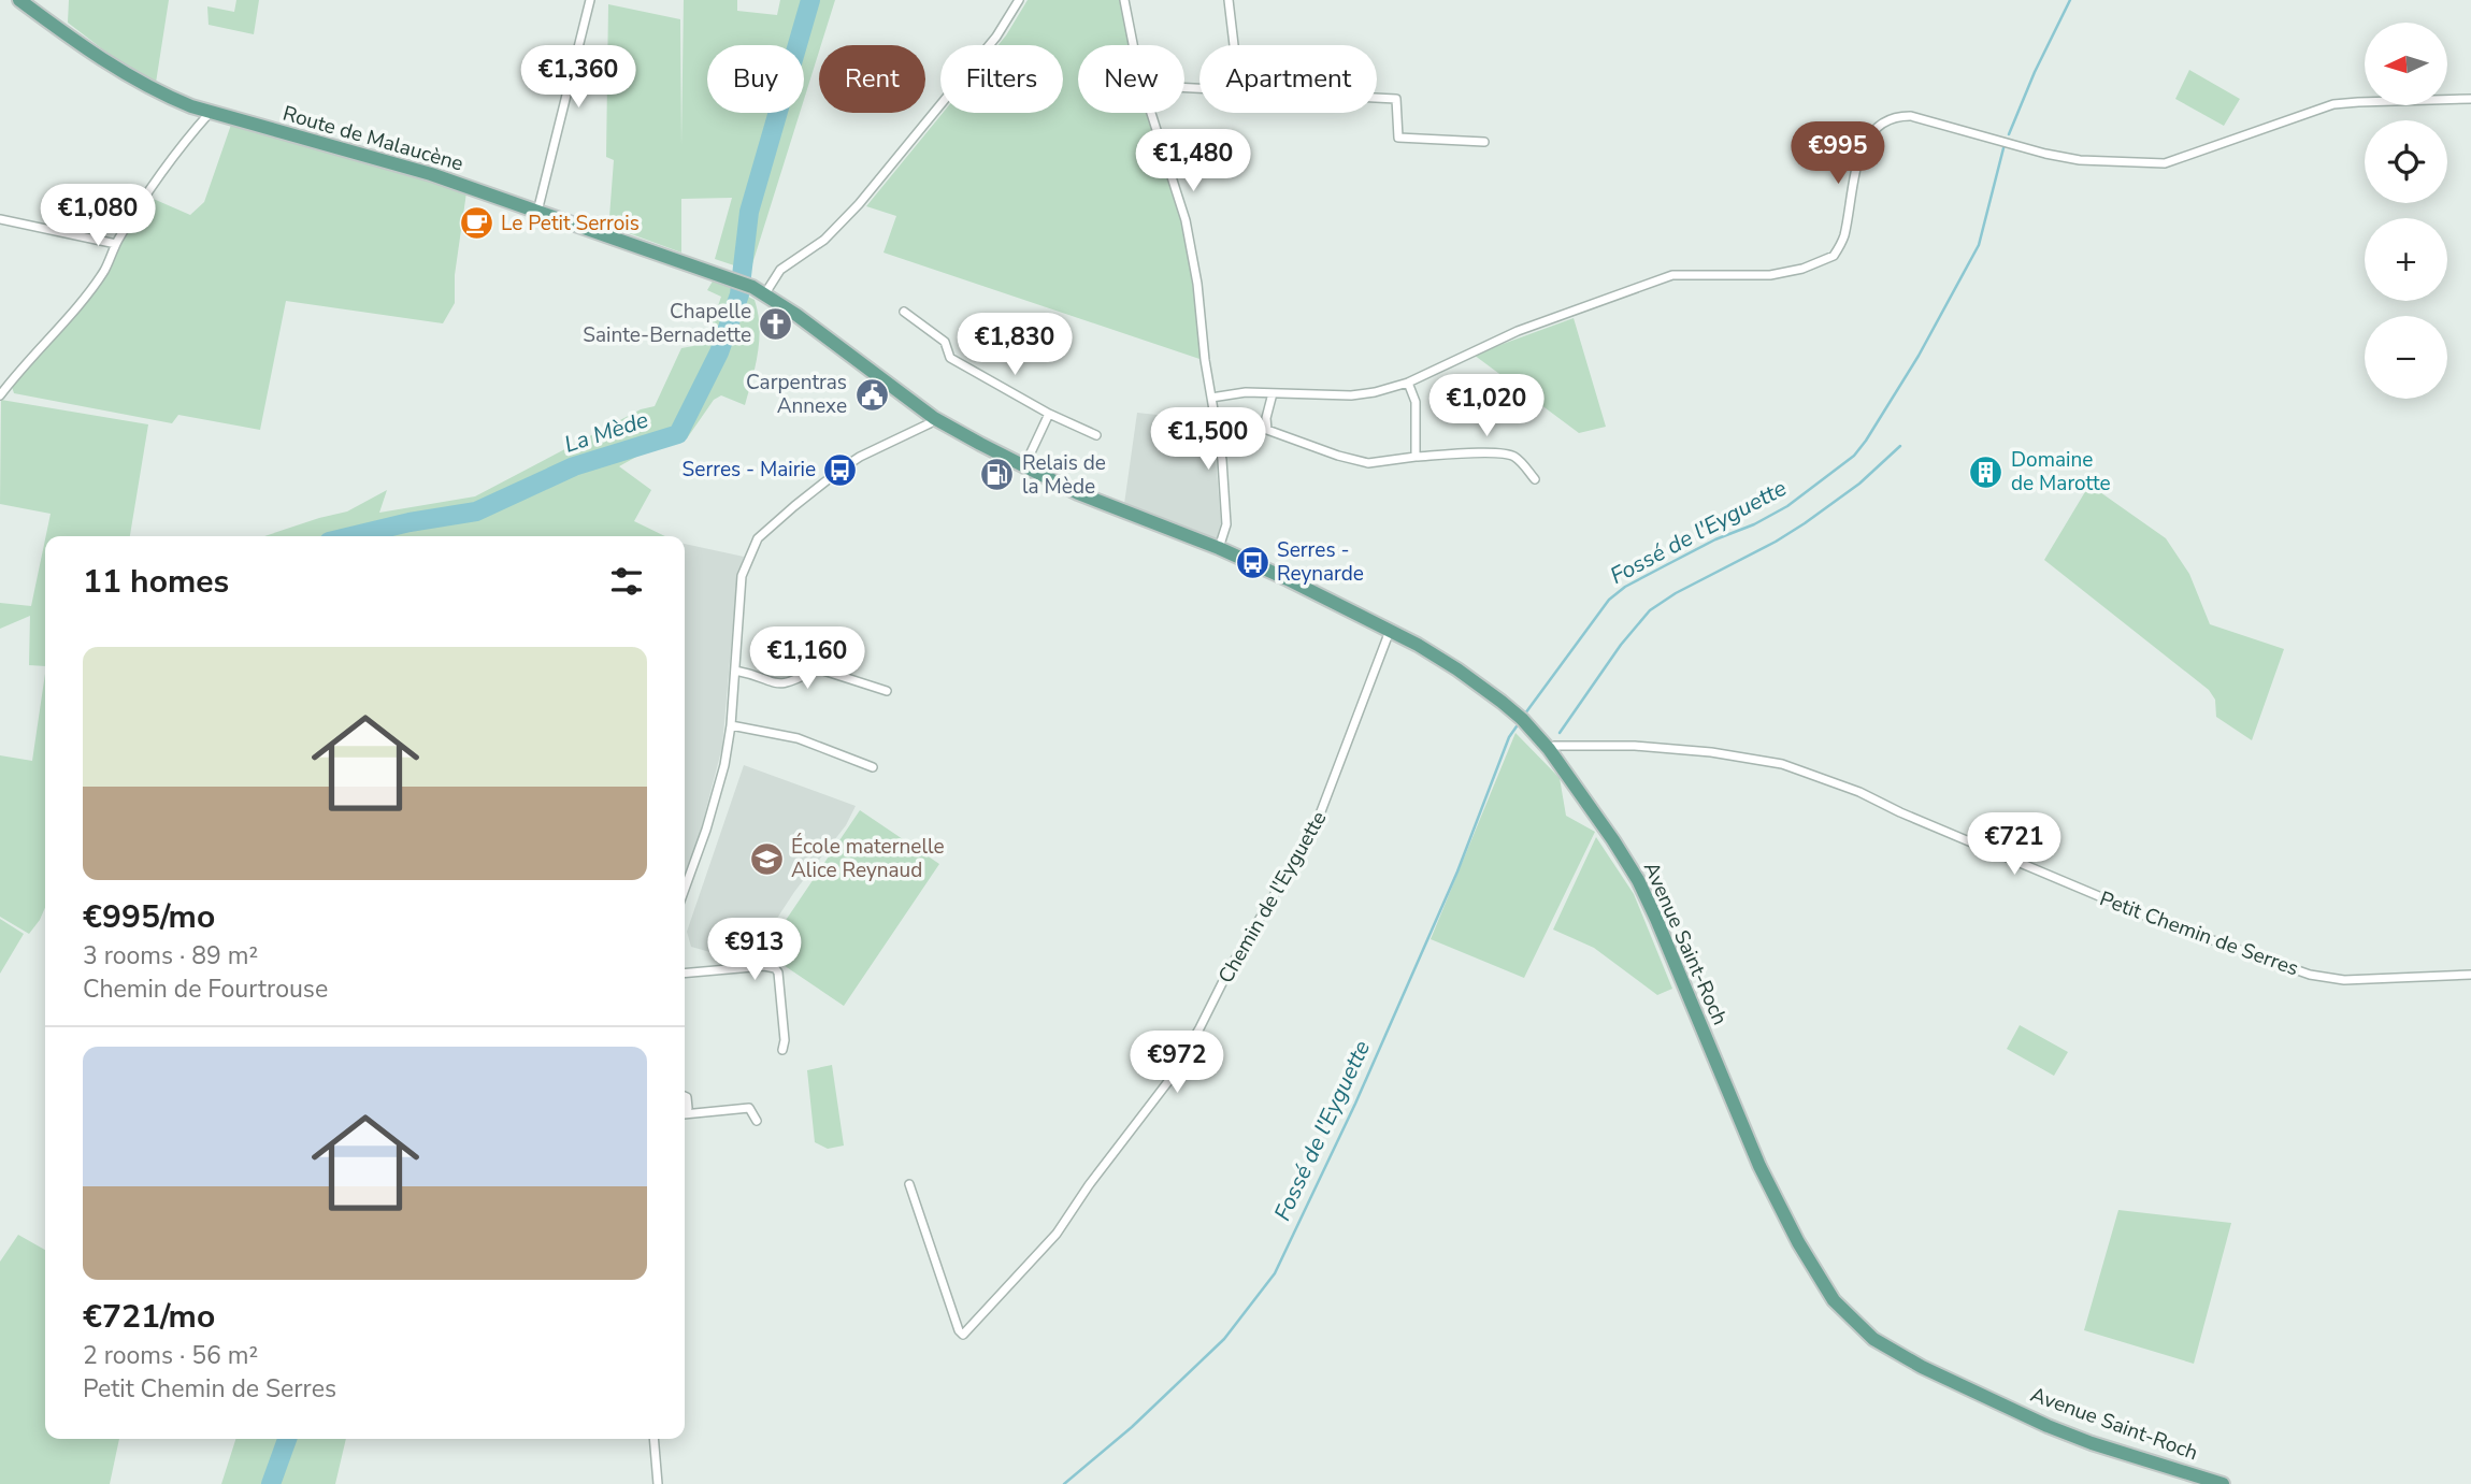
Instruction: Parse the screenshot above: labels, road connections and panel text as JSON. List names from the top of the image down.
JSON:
{
  "streets": {
    "main road": ["Route de Malaucène", "Avenue Saint-Roch"],
    "street": ["Chemin de l'Eyguette", "Petit Chemin de Serres"]
  },
  "crossings": [
    ["Route de Malaucène", "Avenue Saint-Roch"],
    ["Chemin de l'Eyguette", "Avenue Saint-Roch"],
    ["Petit Chemin de Serres", "Avenue Saint-Roch"]
  ],
  "water": ["La Mède", "Fossé de l'Eyguette"],
  "places": {
    "cafe": ["Le Petit Serrois"],
    "church": ["Chapelle Sainte-Bernadette"],
    "public building": ["Carpentras Annexe"],
    "bus stop": ["Serres - Mairie", "Serres - Reynarde"],
    "building": ["Domaine de Marotte"],
    "fuel station": ["Relais de la Mède"],
    "school or university": ["École maternelle Alice Reynaud"]
  },
  "north": "left",
  "page": {
    "map_buttons": ["+", "−"],
    "price": [
      "€1,360",
      "€995",
      "€1,480",
      "€1,080",
      "€1,830",
      "€1,020",
      "€1,500",
      "€1,160",
      "€721",
      "€913",
      "€972"
    ],
    "chip": [
      "Buy",
      "Rent",
      "Filters",
      "New",
      "Apartment"
    ],
    "heading": "11 homes",
    "list": [
      {
        "name": "€995/mo",
        "note": "3 rooms · 89 m² · Chemin de Fourtrouse"
      },
      {
        "name": "€721/mo",
        "note": "2 rooms · 56 m² · Petit Chemin de Serres"
      }
    ]
  }
}
